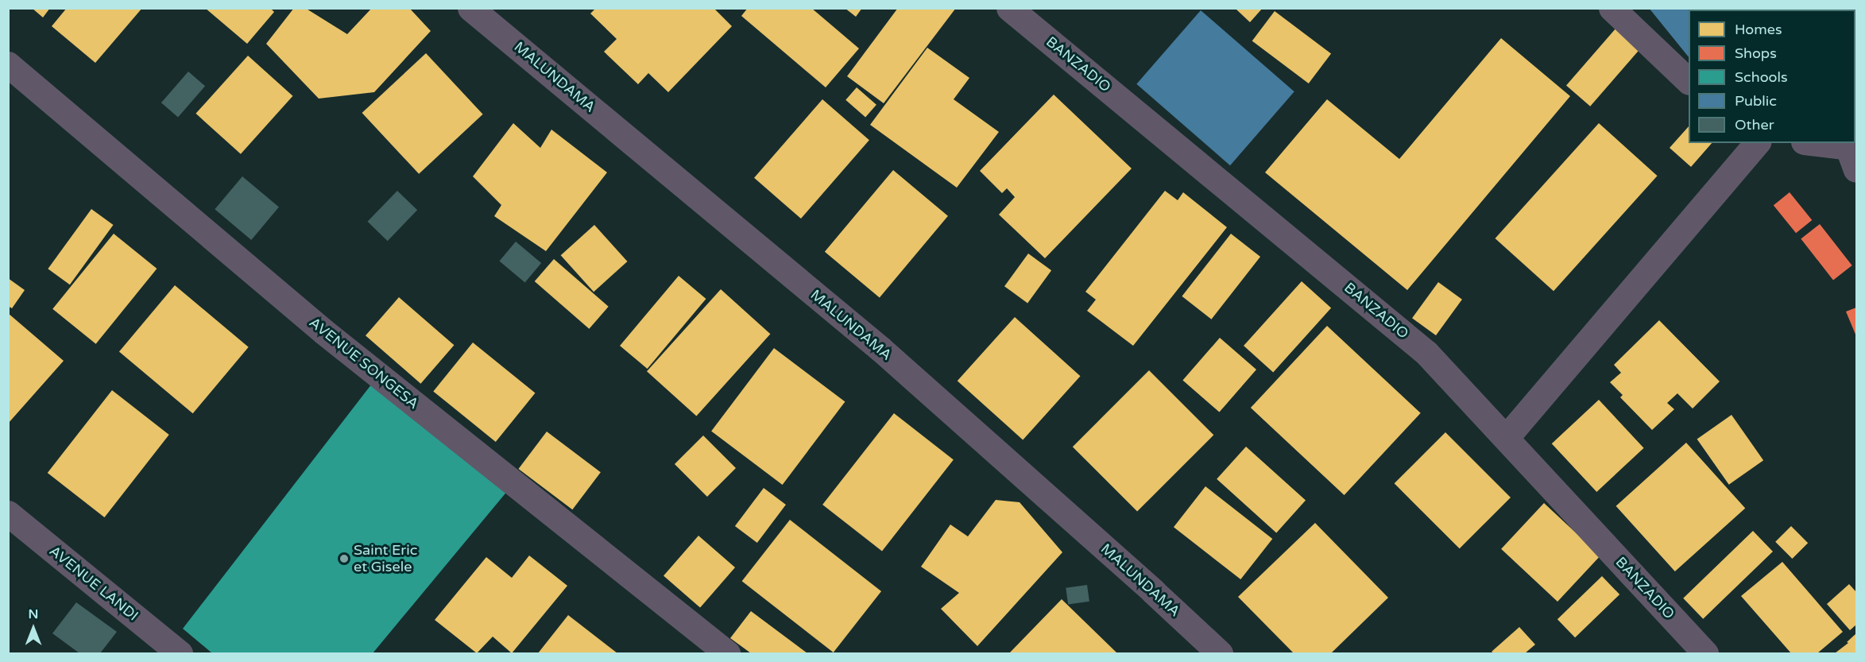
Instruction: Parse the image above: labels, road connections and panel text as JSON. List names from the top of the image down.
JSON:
{
  "streets": {
    "street": [
      "BANZADIO",
      "MALUNDAMA",
      "AVENUE SONGESA",
      "AVENUE LANDI"
    ]
  },
  "places": ["Saint Eric et Gisele"],
  "legend": [
    "Homes",
    "Shops",
    "Schools",
    "Public",
    "Other"
  ],
  "north": "top"
}
